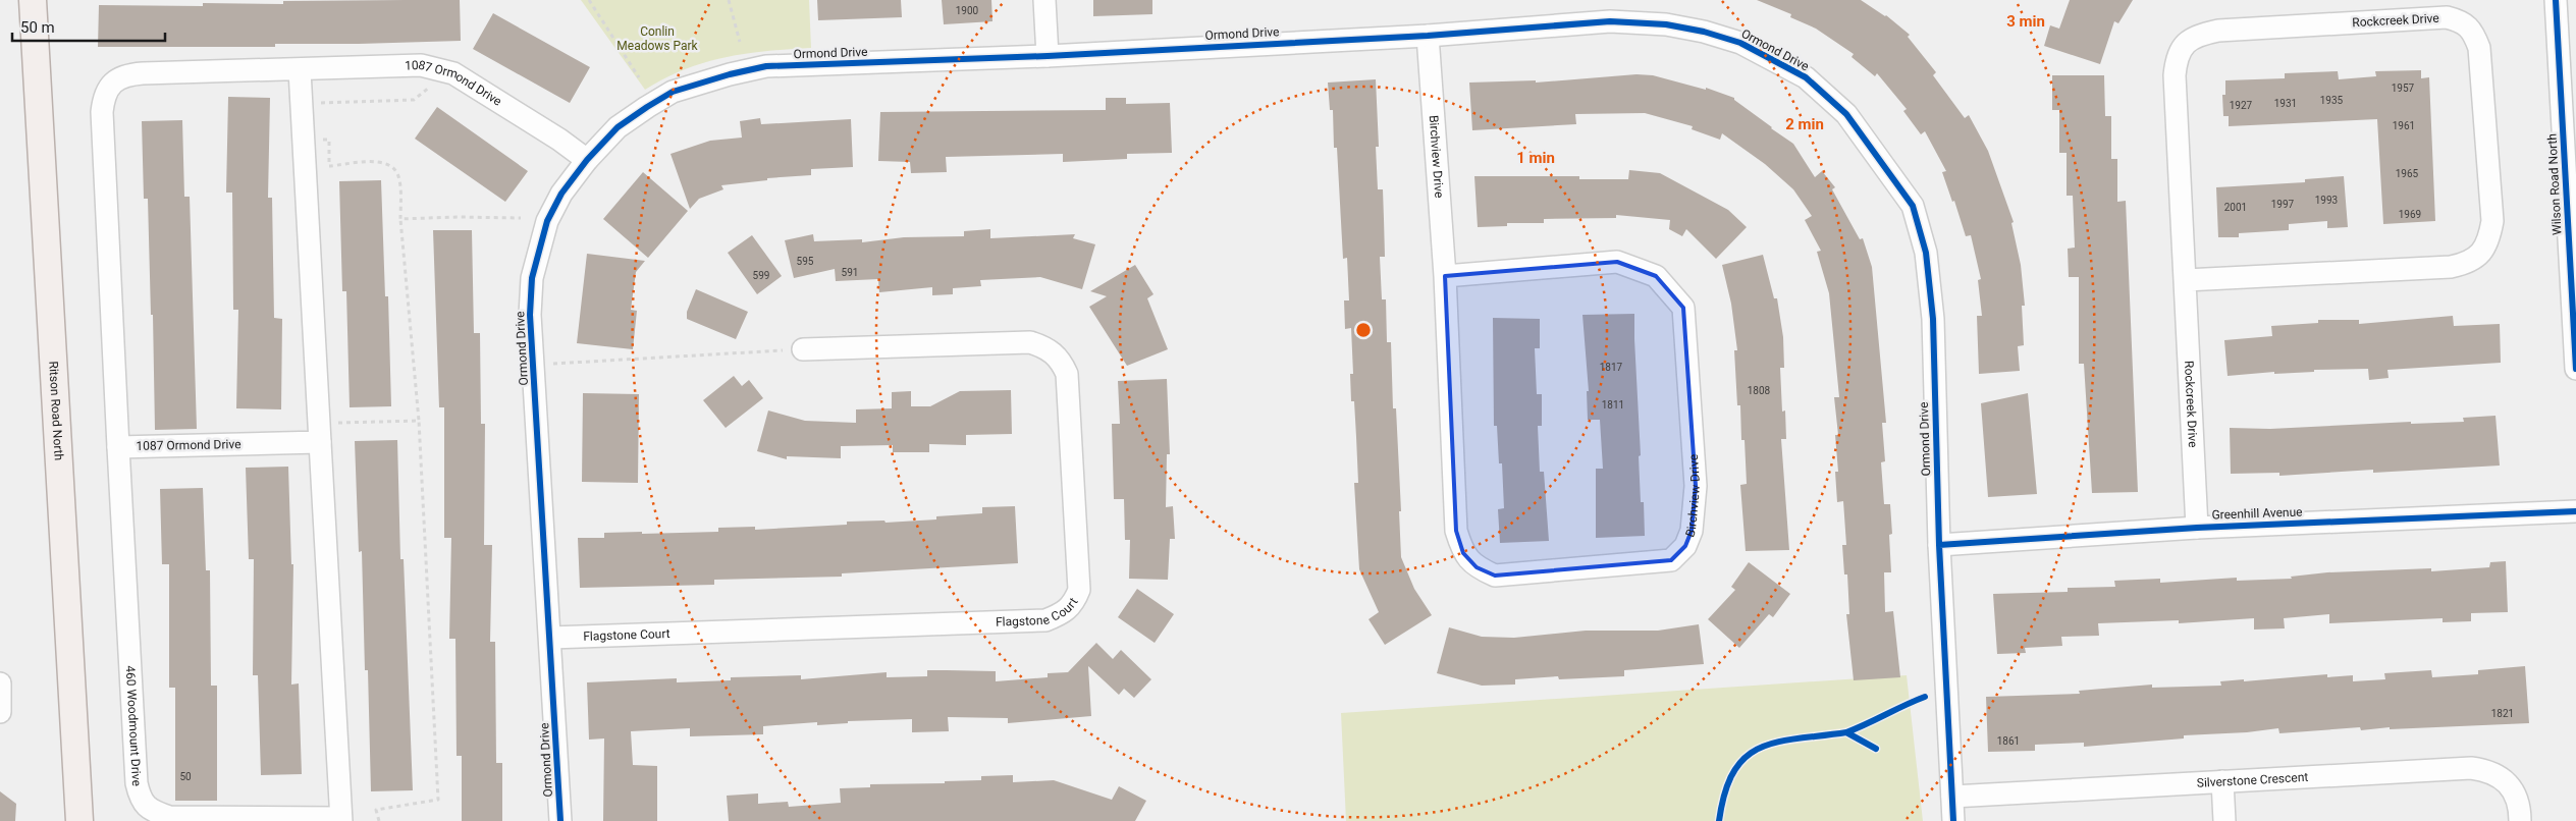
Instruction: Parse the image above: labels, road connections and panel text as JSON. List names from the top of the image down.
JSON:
{
  "streets": {
    "main road": ["Ritson Road North"],
    "street": [
      "Rockcreek Drive",
      "Ormond Drive",
      "1087 Ormond Drive",
      "Birchview Drive",
      "Wilson Road North",
      "Greenhill Avenue",
      "Flagstone Court",
      "460 Woodmount Drive",
      "Silverstone Crescent"
    ]
  },
  "crossings": [
    ["Rockcreek Drive", "Greenhill Avenue"],
    ["Ormond Drive", "1087 Ormond Drive"],
    ["Ormond Drive", "Birchview Drive"],
    ["Ormond Drive", "Greenhill Avenue"],
    ["Ormond Drive", "Flagstone Court"],
    ["Ormond Drive", "Silverstone Crescent"],
    ["1087 Ormond Drive", "460 Woodmount Drive"]
  ],
  "parks": ["Conlin Meadows Park"],
  "house_numbers": [
    "1900",
    "1957",
    "1935",
    "1931",
    "1927",
    "1961",
    "1965",
    "1993",
    "1997",
    "2001",
    "1969",
    "595",
    "591",
    "599",
    "1817",
    "1808",
    "1811",
    "1821",
    "1861",
    "50"
  ],
  "scale_bar": "50 m",
  "rings": ["3 min", "2 min", "1 min"]
}
